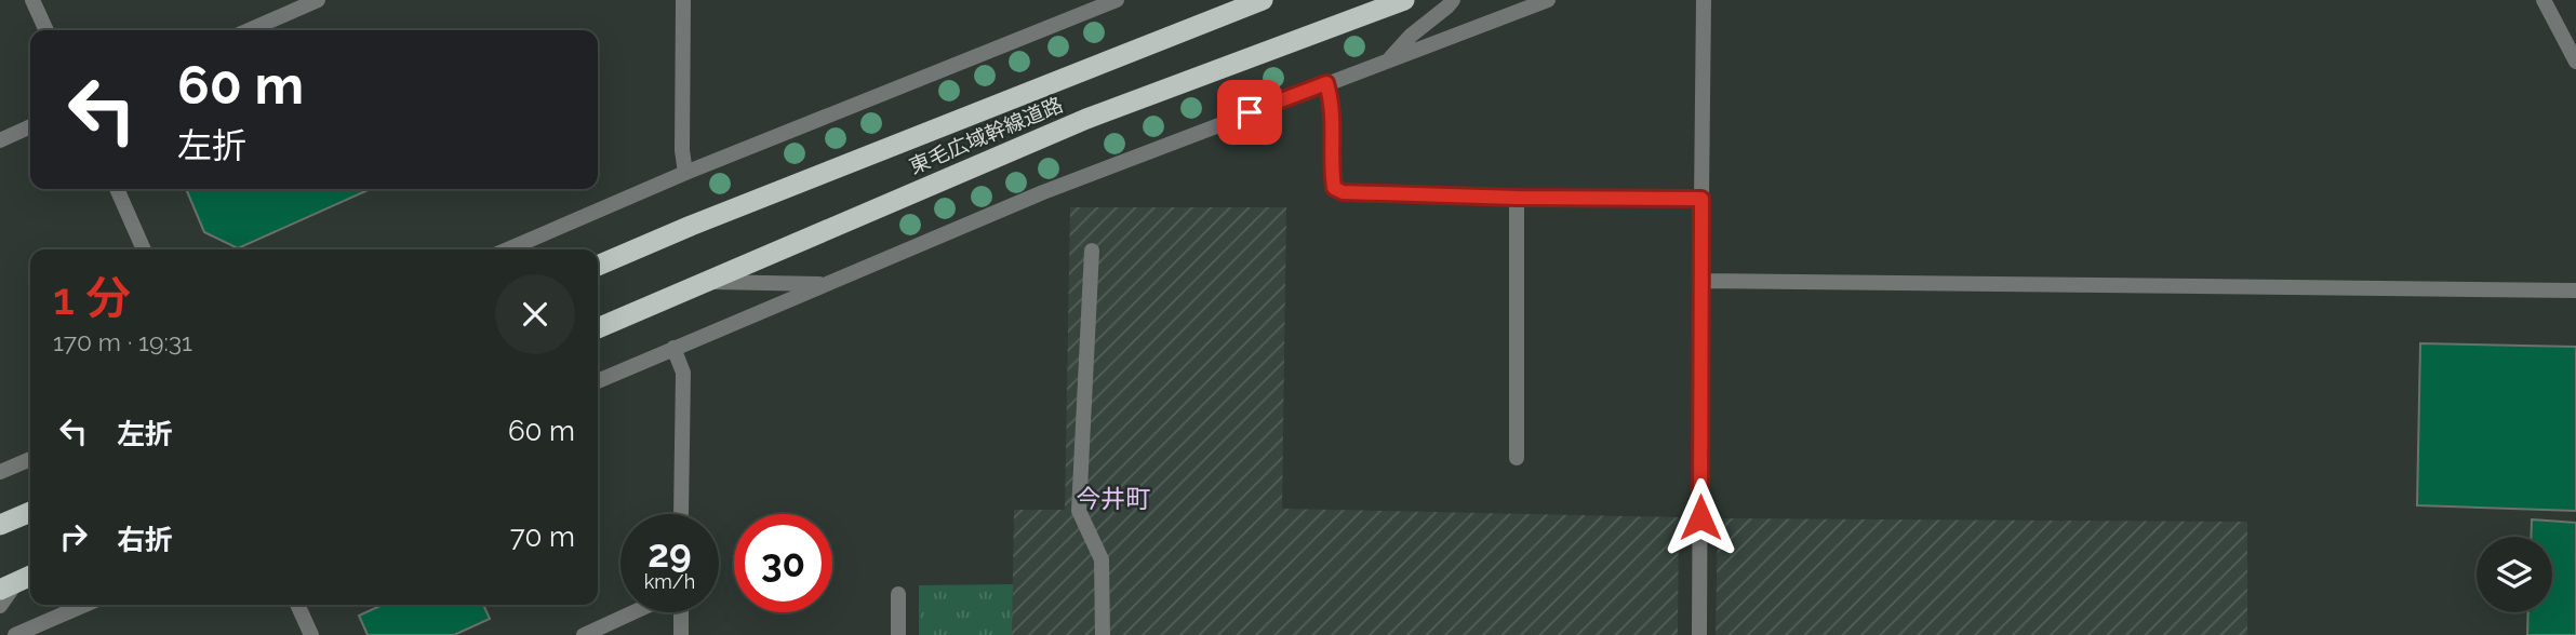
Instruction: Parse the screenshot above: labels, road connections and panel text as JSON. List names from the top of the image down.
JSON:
{
  "streets": {
    "highway": ["東毛広域幹線道路"]
  },
  "districts": ["今井町"],
  "page": {
    "turn": ["60 m", "左折"],
    "heading": ["1 分", "170 m · 19:31"],
    "list": [
      {
        "name": "左折",
        "value": "60 m"
      },
      {
        "name": "右折",
        "value": "70 m"
      }
    ],
    "speed": "29 km/h",
    "limit": "30"
  }
}
